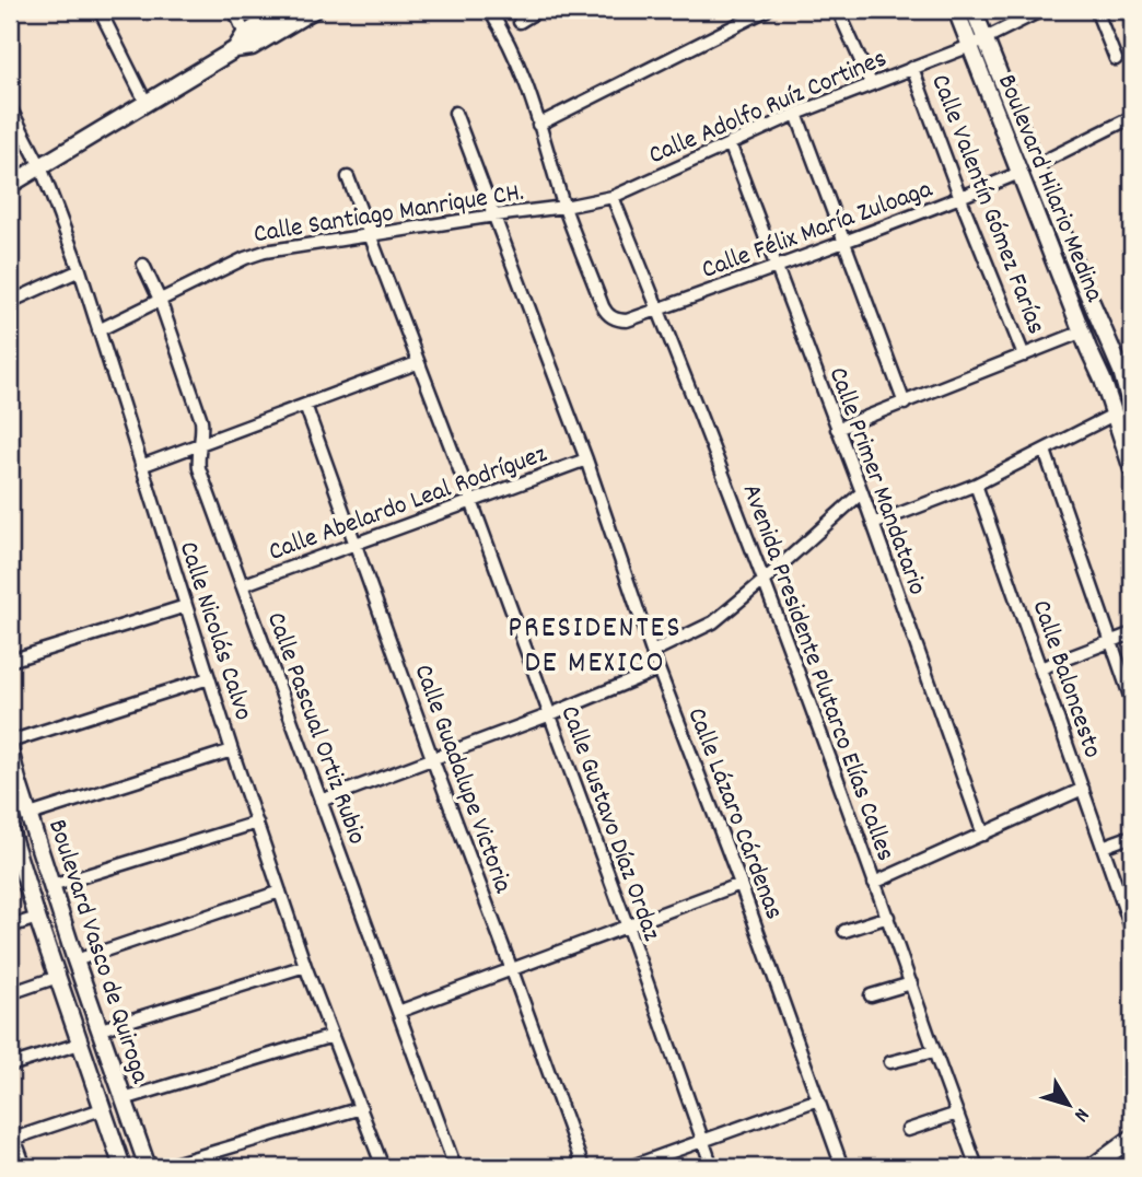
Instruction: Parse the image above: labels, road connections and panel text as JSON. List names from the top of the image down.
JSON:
{
  "streets": {
    "street": [
      "Calle Adolfo Ruíz Cortines",
      "Boulevard Hilario Medina",
      "Calle Valentín Gómez Farías",
      "Calle Santiago Manrique CH.",
      "Calle Félix María Zuloaga",
      "Calle Primer Mandatario",
      "Calle Abelardo Leal Rodríguez",
      "Calle Nicolás Calvo",
      "Avenida Presidente Plutarco Elías Calles",
      "Calle Baloncesto",
      "Calle Pascual Ortiz Rubio",
      "Calle Guadalupe Victoria",
      "Calle Lázaro Cárdenas",
      "Calle Gustavo Díaz Ordaz",
      "Boulevard Vasco de Quiroga"
    ]
  },
  "crossings": [
    ["Calle Adolfo Ruíz Cortines", "Boulevard Hilario Medina"],
    ["Calle Adolfo Ruíz Cortines", "Calle Valentín Gómez Farías"],
    ["Calle Adolfo Ruíz Cortines", "Calle Santiago Manrique CH."],
    ["Calle Adolfo Ruíz Cortines", "Calle Félix María Zuloaga"],
    ["Calle Adolfo Ruíz Cortines", "Calle Primer Mandatario"],
    ["Calle Adolfo Ruíz Cortines", "Avenida Presidente Plutarco Elías Calles"],
    ["Boulevard Hilario Medina", "Calle Félix María Zuloaga"],
    ["Calle Valentín Gómez Farías", "Calle Félix María Zuloaga"],
    ["Calle Santiago Manrique CH.", "Calle Félix María Zuloaga"],
    ["Calle Santiago Manrique CH.", "Calle Nicolás Calvo"],
    ["Calle Santiago Manrique CH.", "Calle Pascual Ortiz Rubio"],
    ["Calle Santiago Manrique CH.", "Calle Lázaro Cárdenas"],
    ["Calle Santiago Manrique CH.", "Calle Gustavo Díaz Ordaz"],
    ["Calle Félix María Zuloaga", "Calle Primer Mandatario"],
    ["Calle Félix María Zuloaga", "Avenida Presidente Plutarco Elías Calles"],
    ["Calle Abelardo Leal Rodríguez", "Calle Pascual Ortiz Rubio"],
    ["Calle Abelardo Leal Rodríguez", "Calle Guadalupe Victoria"],
    ["Calle Abelardo Leal Rodríguez", "Calle Lázaro Cárdenas"],
    ["Calle Abelardo Leal Rodríguez", "Calle Gustavo Díaz Ordaz"]
  ],
  "districts": ["PRESIDENTES DE MEXICO"],
  "north": "bottom right"
}
